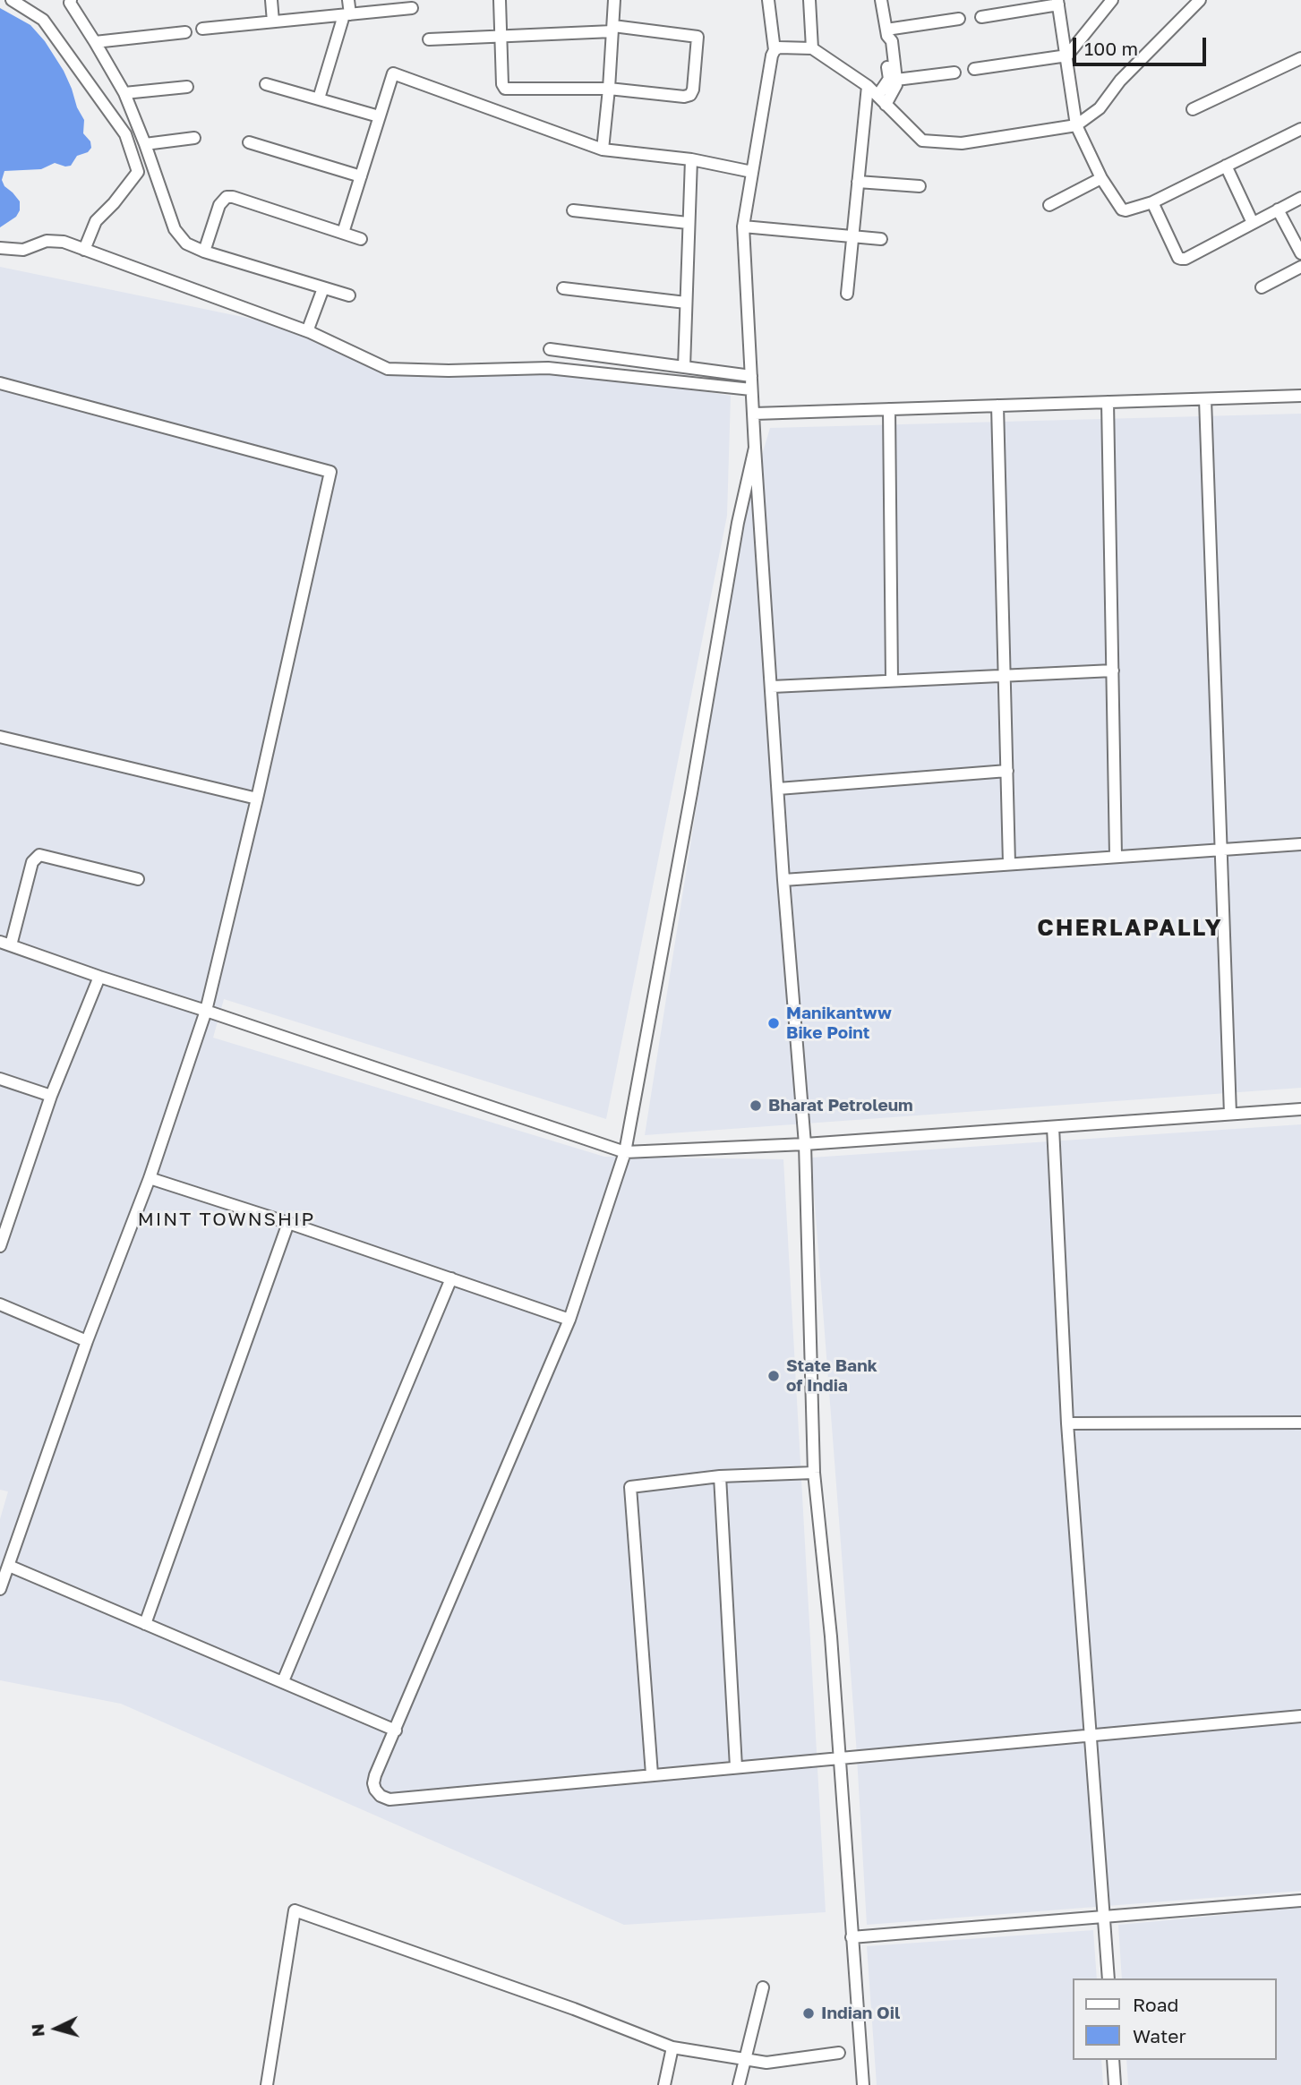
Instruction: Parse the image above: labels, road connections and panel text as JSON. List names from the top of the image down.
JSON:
{
  "districts": ["CHERLAPALLY", "MINT TOWNSHIP"],
  "places": [
    "Manikantww Bike Point",
    "Bharat Petroleum",
    "State Bank of India",
    "Indian Oil"
  ],
  "legend": ["Road", "Water"],
  "scale_bar": "100 m",
  "north": "left"
}
